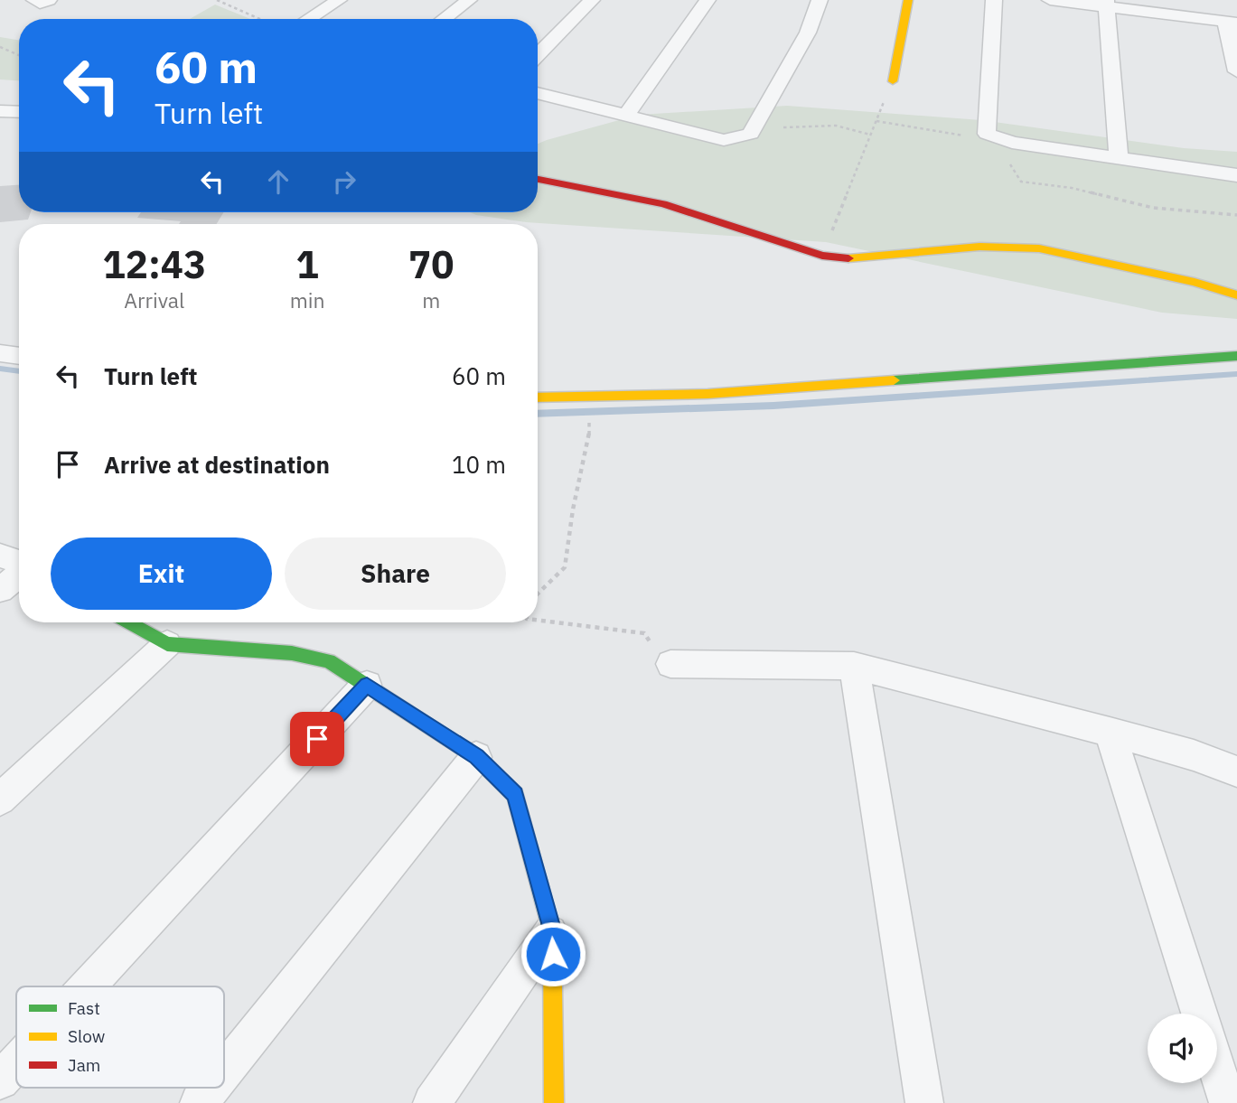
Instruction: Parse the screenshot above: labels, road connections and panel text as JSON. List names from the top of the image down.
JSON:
{
  "legend": ["Fast", "Slow", "Jam"],
  "page": {
    "turn": ["60 m", "Turn left"],
    "eta": [
      "12:43",
      "Arrival",
      "1",
      "min",
      "70",
      "m"
    ],
    "list": [
      {
        "name": "Turn left",
        "value": "60 m"
      },
      {
        "name": "Arrive at destination",
        "value": "10 m"
      }
    ],
    "buttons": ["Exit", "Share"]
  }
}
